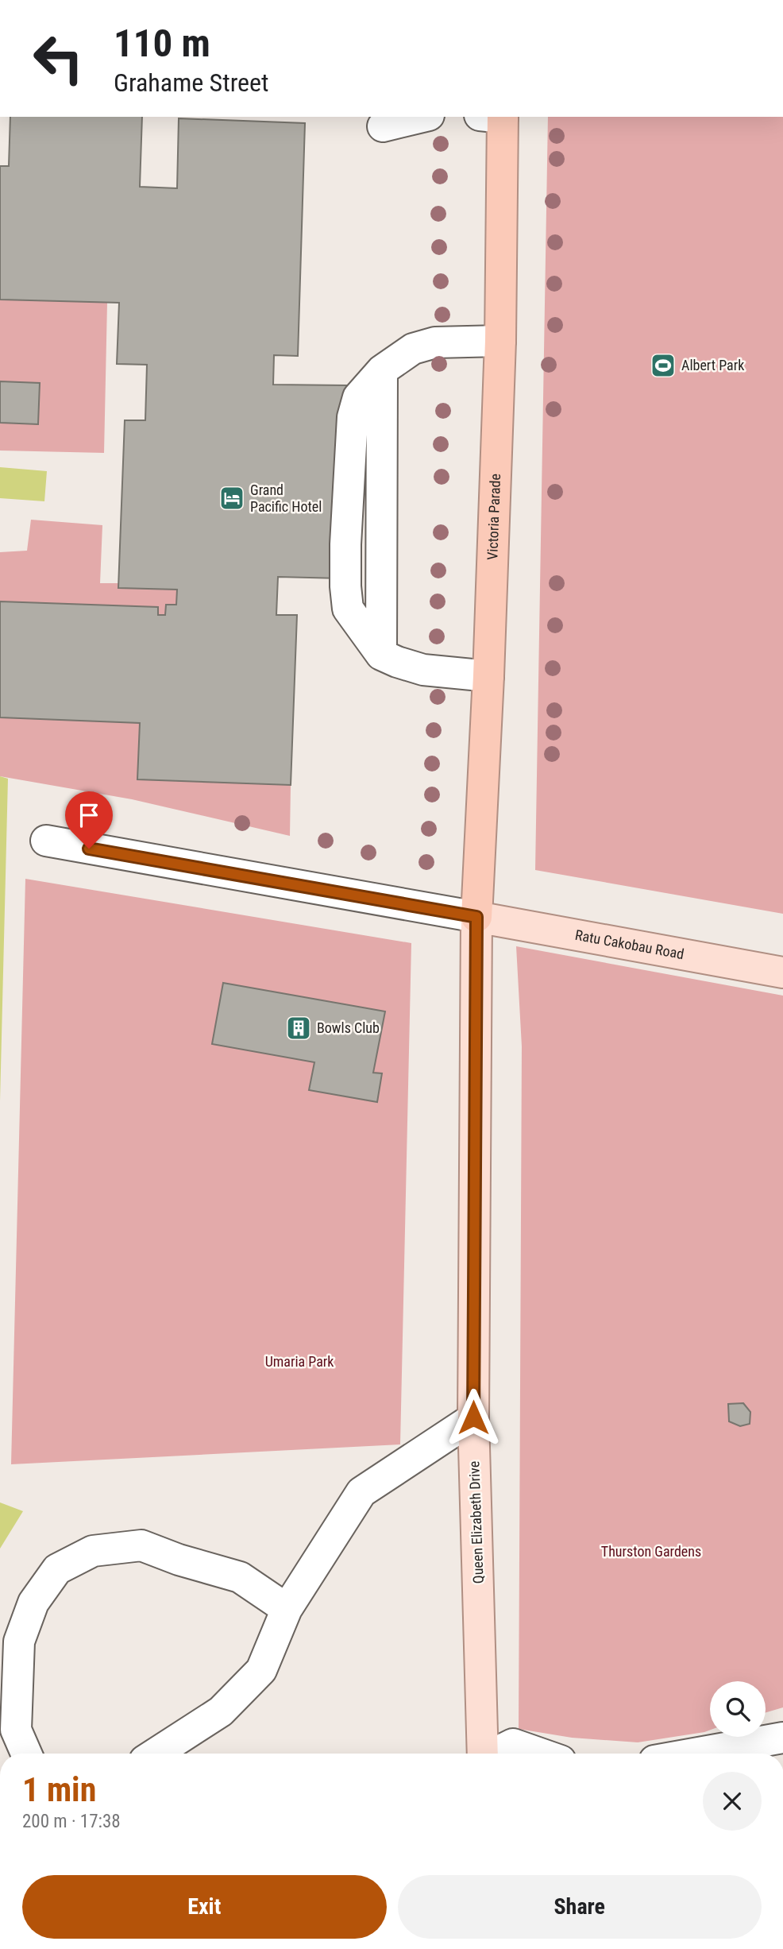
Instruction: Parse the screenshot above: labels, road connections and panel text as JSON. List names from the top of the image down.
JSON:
{
  "streets": {
    "highway": ["Victoria Parade"],
    "main road": ["Ratu Cakobau Road", "Queen Elizabeth Drive"]
  },
  "crossings": [
    ["Victoria Parade", "Ratu Cakobau Road"],
    ["Victoria Parade", "Queen Elizabeth Drive"],
    ["Ratu Cakobau Road", "Queen Elizabeth Drive"]
  ],
  "parks": ["Umaria Park", "Thurston Gardens"],
  "places": {
    "sports": ["Albert Park"],
    "hotel": ["Grand Pacific Hotel"],
    "building": ["Bowls Club"]
  },
  "page": {
    "turn": ["110 m", "Grahame Street"],
    "heading": ["1 min", "200 m · 17:38"],
    "buttons": ["Exit", "Share"]
  }
}
